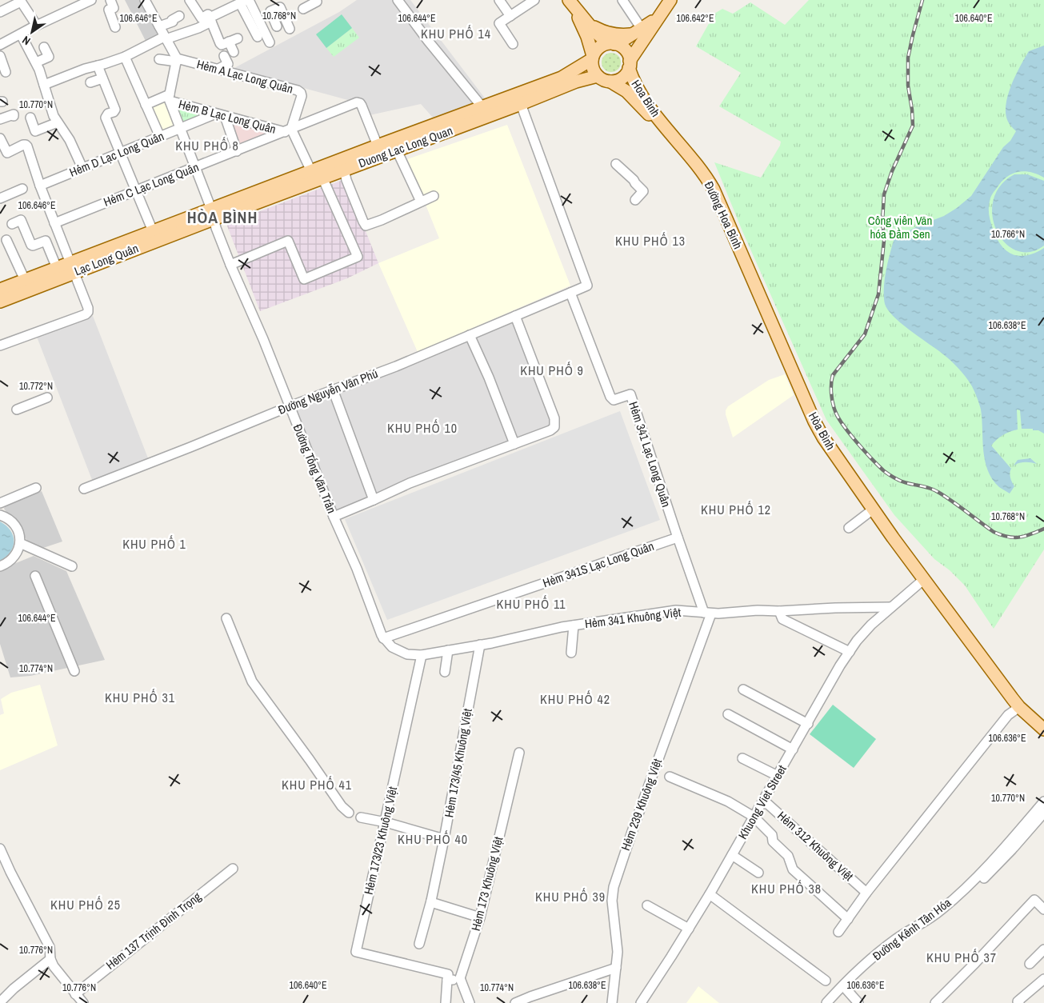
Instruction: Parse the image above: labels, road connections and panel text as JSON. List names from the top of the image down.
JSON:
{
  "streets": {
    "main road": [
      "Hoa Binh",
      "Duong Lac Long Quan",
      "Đường Hoa Binh",
      "Lạc Long Quân",
      "Hòa Bình"
    ],
    "street": [
      "Hẻm A Lạc Long Quân",
      "Hẻm B Lạc Long Quân",
      "Hẻm D Lạc Long Quân",
      "Hẻm C Lạc Long Quân",
      "Đường Nguyễn Văn Phú",
      "Hẻm 341 Lạc Long Quân",
      "Đường Tống Văn Trân",
      "Hẻm 341S Lạc Long Quân",
      "Hẻm 341 Khuông Việt",
      "Hẻm 173/45 Khuông Việt",
      "Khuong Viet Street",
      "Hẻm 239 Khuông Việt",
      "Hẻm 173/23 Khuông Việt",
      "Hẻm 312 Khuông Việt",
      "Hẻm 173 Khuông Việt",
      "Đường Kênh Tân Hóa",
      "Hẻm 137 Trịnh Đình Trọng"
    ]
  },
  "crossings": [
    ["Hẻm A Lạc Long Quân", "Hẻm B Lạc Long Quân"],
    ["Hẻm A Lạc Long Quân", "Hẻm C Lạc Long Quân"],
    ["Hoa Binh", "Duong Lac Long Quan"],
    ["Hoa Binh", "Đường Hoa Binh"],
    ["Hẻm B Lạc Long Quân", "Hẻm D Lạc Long Quân"],
    ["Hẻm B Lạc Long Quân", "Hẻm C Lạc Long Quân"],
    ["Hẻm B Lạc Long Quân", "Đường Tống Văn Trân"],
    ["Duong Lac Long Quan", "Hẻm C Lạc Long Quân"],
    ["Duong Lac Long Quan", "Lạc Long Quân"],
    ["Duong Lac Long Quan", "Đường Tống Văn Trân"],
    ["Hẻm D Lạc Long Quân", "Đường Tống Văn Trân"],
    ["Hẻm C Lạc Long Quân", "Đường Tống Văn Trân"],
    ["Đường Hoa Binh", "Hòa Bình"],
    ["Lạc Long Quân", "Đường Tống Văn Trân"],
    ["Đường Nguyễn Văn Phú", "Hẻm 341 Lạc Long Quân"],
    ["Đường Nguyễn Văn Phú", "Đường Tống Văn Trân"],
    ["Hòa Bình", "Khuong Viet Street"],
    ["Hẻm 341 Lạc Long Quân", "Hẻm 341S Lạc Long Quân"],
    ["Hẻm 341 Lạc Long Quân", "Hẻm 341 Khuông Việt"],
    ["Hẻm 341 Lạc Long Quân", "Hẻm 239 Khuông Việt"],
    ["Đường Tống Văn Trân", "Hẻm 341S Lạc Long Quân"],
    ["Đường Tống Văn Trân", "Hẻm 341 Khuông Việt"],
    ["Hẻm 341S Lạc Long Quân", "Hẻm 341 Khuông Việt"],
    ["Hẻm 341 Khuông Việt", "Hẻm 173/45 Khuông Việt"],
    ["Hẻm 341 Khuông Việt", "Khuong Viet Street"],
    ["Hẻm 341 Khuông Việt", "Hẻm 239 Khuông Việt"],
    ["Hẻm 341 Khuông Việt", "Hẻm 173/23 Khuông Việt"],
    ["Khuong Viet Street", "Hẻm 312 Khuông Việt"]
  ],
  "districts": [
    "KHU PHỐ 14",
    "KHU PHỐ 8",
    "HÒA BÌNH",
    "KHU PHỐ 13",
    "KHU PHỐ 9",
    "KHU PHỐ 10",
    "KHU PHỐ 12",
    "KHU PHỐ 1",
    "KHU PHỐ 11",
    "KHU PHỐ 31",
    "KHU PHỐ 42",
    "KHU PHỐ 41",
    "KHU PHỐ 40",
    "KHU PHỐ 38",
    "KHU PHỐ 39",
    "KHU PHỐ 25",
    "KHU PHỐ 37"
  ],
  "parks": ["Công viên Văn hóa Đầm Sen"],
  "north": "bottom left",
  "coordinates": [
    "10.768°N",
    "106.646°E",
    "106.644°E",
    "106.642°E",
    "106.640°E",
    "10.770°N",
    "10.766°N",
    "106.638°E",
    "10.772°N",
    "10.774°N",
    "106.636°E",
    "10.776°N"
  ]
}
